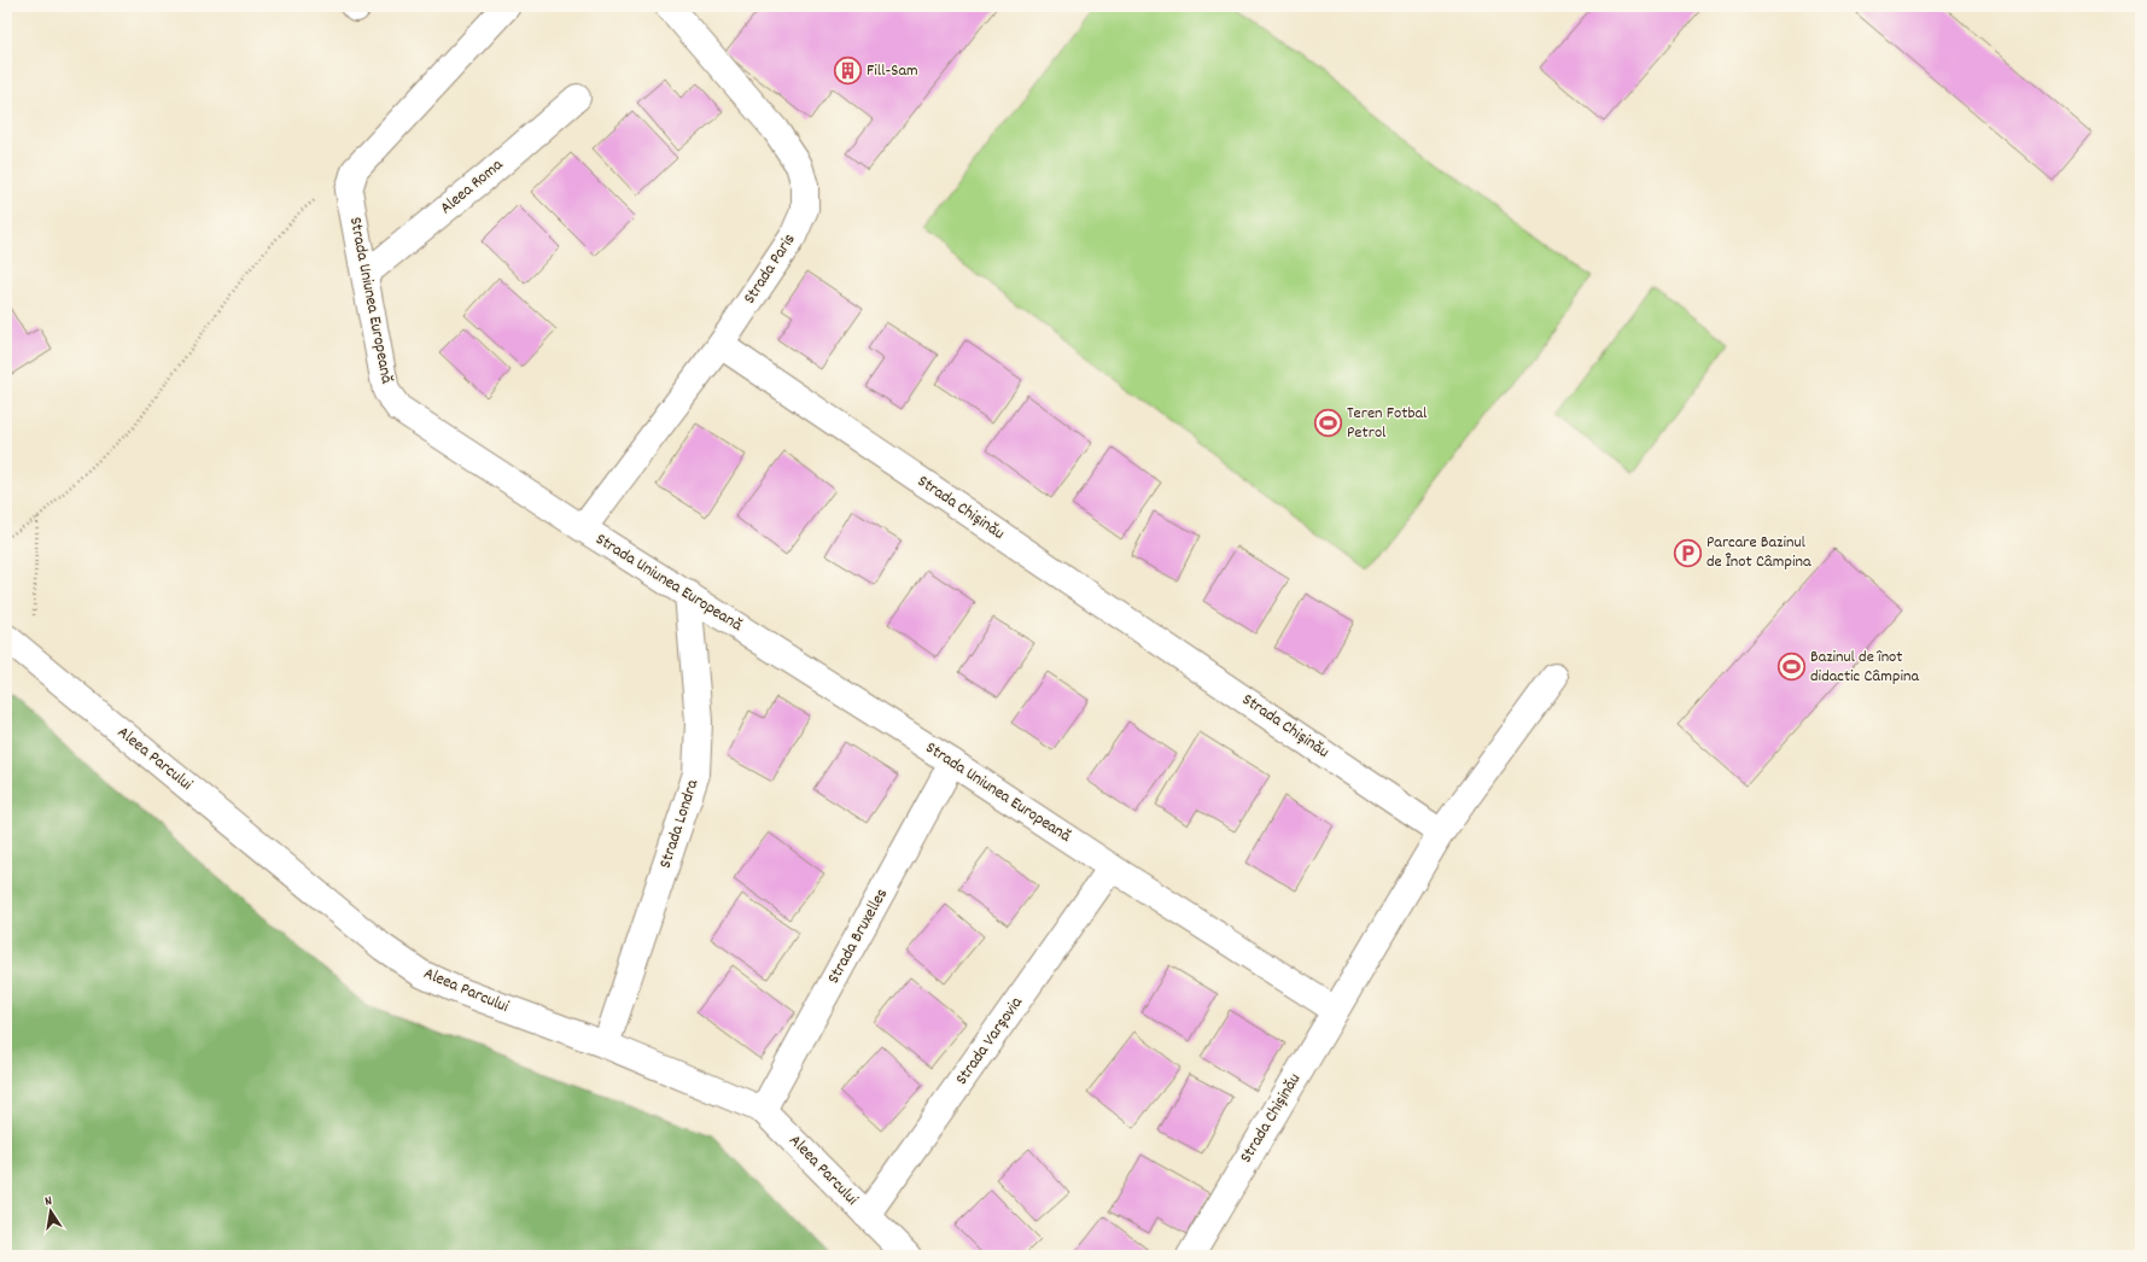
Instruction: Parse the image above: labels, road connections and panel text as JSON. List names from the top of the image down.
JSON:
{
  "streets": {
    "street": [
      "Aleea Roma",
      "Strada Paris",
      "Strada Uniunea Europeană",
      "Strada Chișinău",
      "Aleea Parcului",
      "Strada Londra",
      "Strada Bruxelles",
      "Strada Varșovia"
    ]
  },
  "crossings": [
    ["Aleea Roma", "Strada Uniunea Europeană"],
    ["Strada Paris", "Strada Uniunea Europeană"],
    ["Strada Paris", "Strada Chișinău"],
    ["Strada Uniunea Europeană", "Strada Chișinău"],
    ["Strada Uniunea Europeană", "Strada Londra"],
    ["Strada Uniunea Europeană", "Strada Bruxelles"],
    ["Strada Uniunea Europeană", "Strada Varșovia"],
    ["Aleea Parcului", "Strada Londra"],
    ["Aleea Parcului", "Strada Bruxelles"],
    ["Aleea Parcului", "Strada Varșovia"]
  ],
  "places": {
    "building": ["Fill-Sam"],
    "sports": ["Teren Fotbal Petrol", "Bazinul de înot didactic Câmpina"],
    "parking": ["Parcare Bazinul de Înot Câmpina"]
  },
  "north": "top"
}
